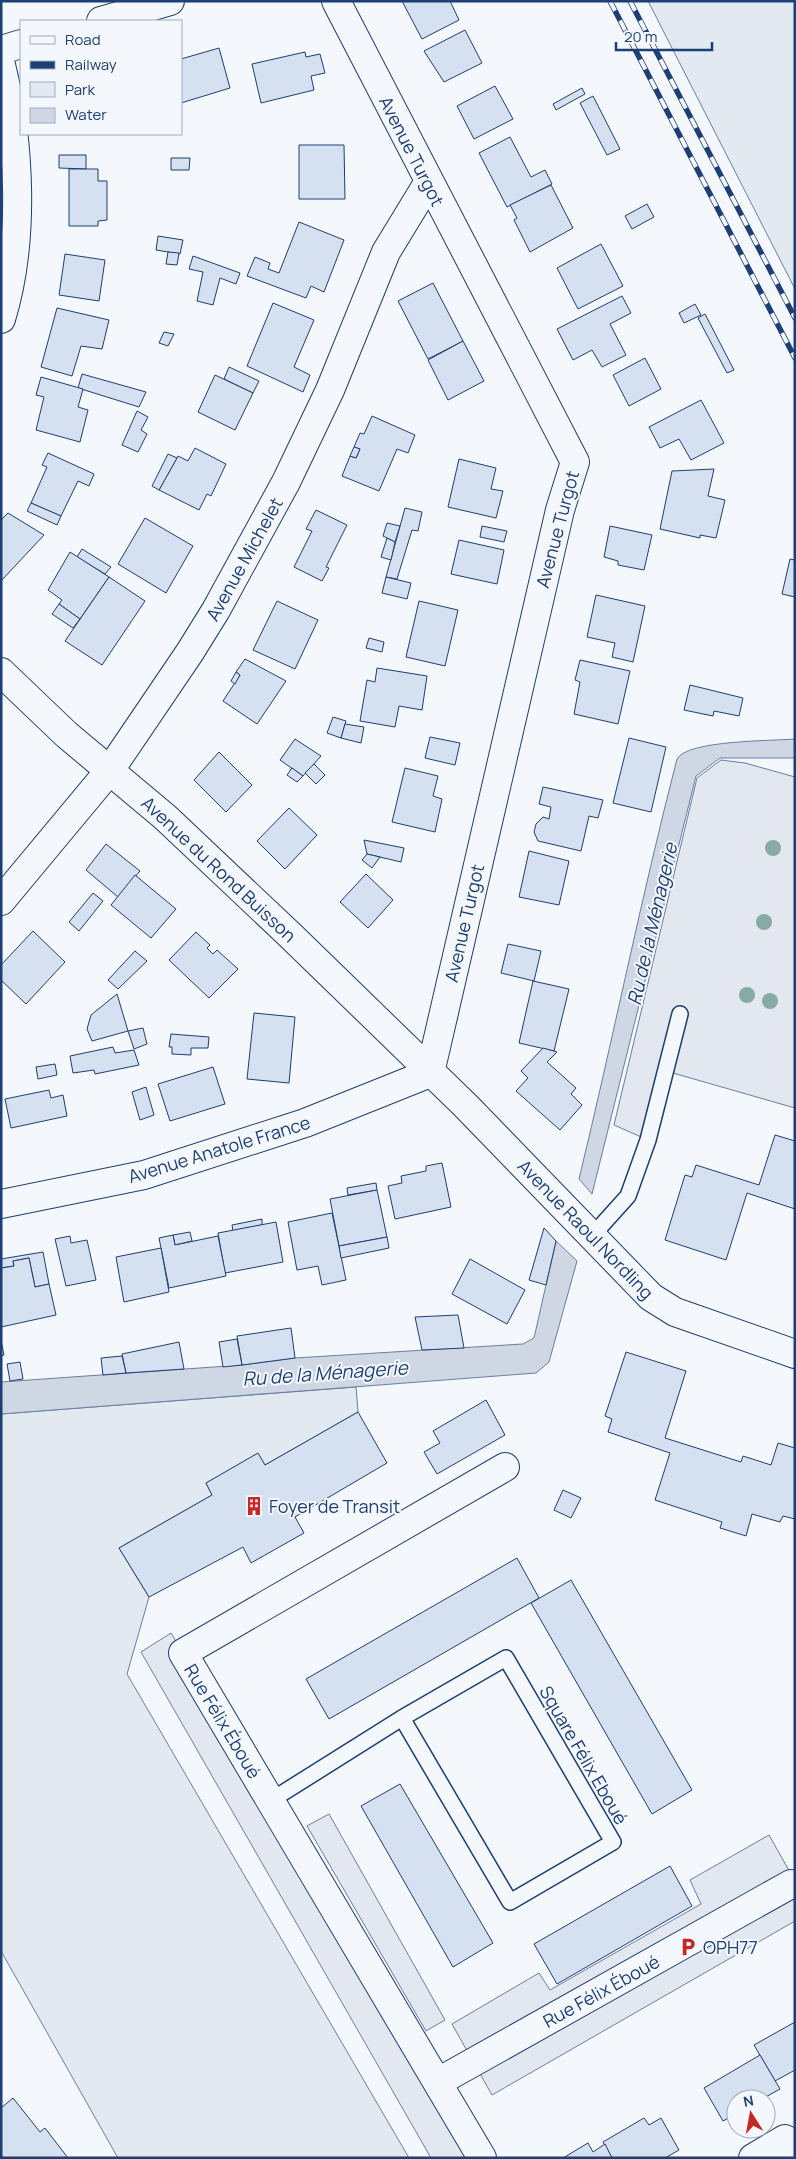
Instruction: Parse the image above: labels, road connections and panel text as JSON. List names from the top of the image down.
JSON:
{
  "streets": {
    "street": [
      "Avenue Turgot",
      "Avenue Michelet",
      "Avenue du Rond Buisson",
      "Avenue Anatole France",
      "Avenue Raoul Nordling",
      "Rue Félix Éboué"
    ],
    "lane": ["Square Félix Eboué"]
  },
  "crossings": [
    ["Avenue Turgot", "Avenue Michelet"],
    ["Avenue Turgot", "Avenue du Rond Buisson"],
    ["Avenue Turgot", "Avenue Anatole France"],
    ["Avenue Turgot", "Avenue Raoul Nordling"],
    ["Avenue Michelet", "Avenue du Rond Buisson"],
    ["Avenue du Rond Buisson", "Avenue Anatole France"],
    ["Avenue du Rond Buisson", "Avenue Raoul Nordling"],
    ["Avenue Anatole France", "Avenue Raoul Nordling"]
  ],
  "water": ["Ru de la Ménagerie"],
  "places": {
    "building": ["Foyer de Transit"],
    "parking": ["OPH77"]
  },
  "legend": [
    "Road",
    "Railway",
    "Park",
    "Water"
  ],
  "scale_bar": "20 m",
  "north": "top"
}
